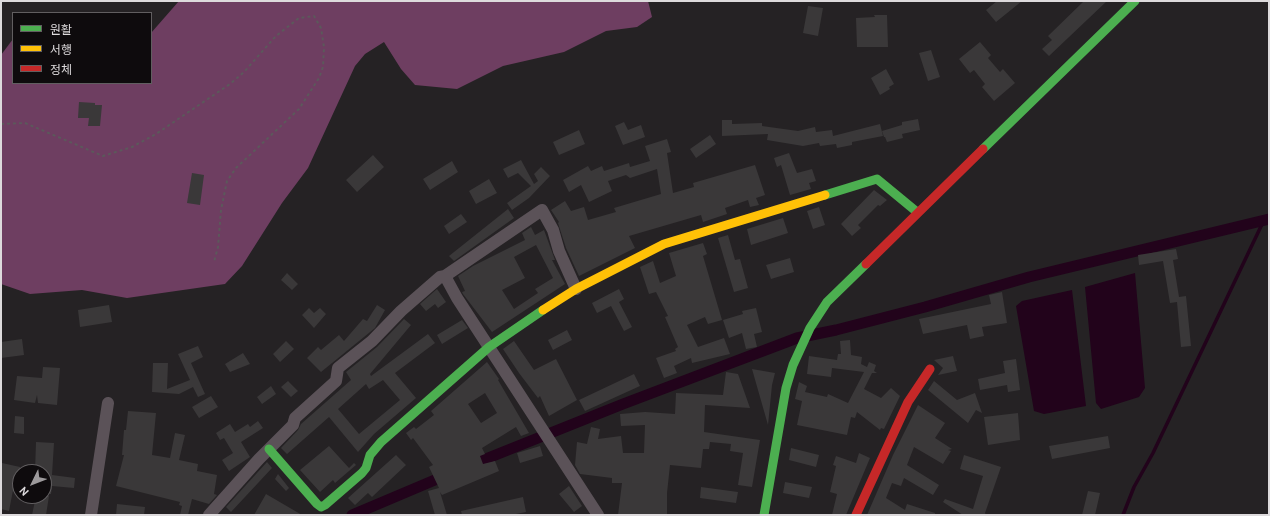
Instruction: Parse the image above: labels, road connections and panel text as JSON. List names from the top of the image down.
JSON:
{
  "legend": ["원활", "서행", "정체"],
  "north": "bottom left"
}
